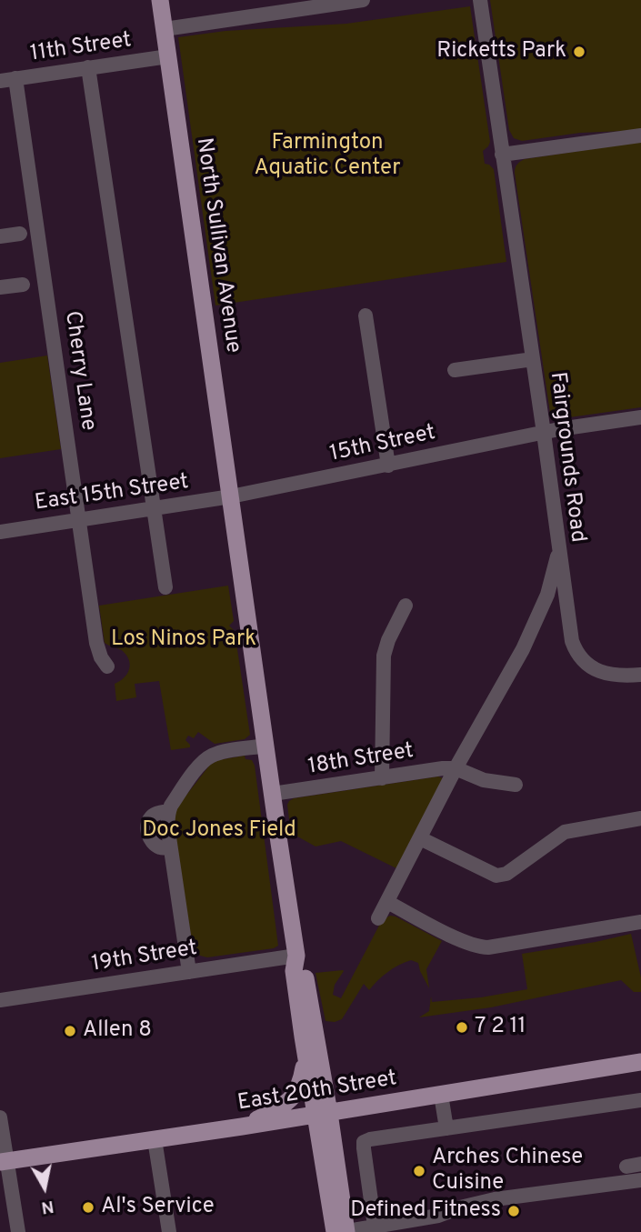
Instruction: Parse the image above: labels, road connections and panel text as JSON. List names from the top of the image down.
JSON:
{
  "streets": {
    "main road": ["North Sullivan Avenue", "East 20th Street"],
    "street": [
      "11th Street",
      "Cherry Lane",
      "15th Street",
      "Fairgrounds Road",
      "East 15th Street",
      "18th Street",
      "19th Street"
    ]
  },
  "crossings": [
    ["11th Street", "North Sullivan Avenue"],
    ["11th Street", "Cherry Lane"],
    ["North Sullivan Avenue", "15th Street"],
    ["North Sullivan Avenue", "East 15th Street"],
    ["North Sullivan Avenue", "18th Street"],
    ["North Sullivan Avenue", "19th Street"],
    ["Cherry Lane", "East 15th Street"],
    ["15th Street", "Fairgrounds Road"],
    ["15th Street", "East 15th Street"],
    ["Fairgrounds Road", "18th Street"]
  ],
  "parks": ["Farmington Aquatic Center", "Los Ninos Park", "Doc Jones Field"],
  "places": [
    "Ricketts Park",
    "7 2 11",
    "Allen 8",
    "Arches Chinese Cuisine",
    "Al's Service",
    "Defined Fitness"
  ],
  "north": "bottom"
}
